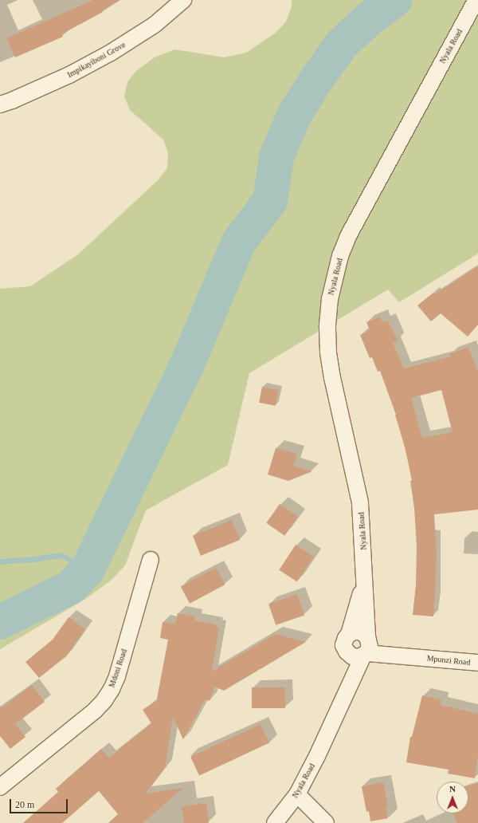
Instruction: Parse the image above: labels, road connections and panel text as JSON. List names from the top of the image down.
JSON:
{
  "streets": {
    "street": [
      "Nyala Road",
      "Impikayiboni Grove",
      "Mpunzi Road",
      "Mdoni Road"
    ]
  },
  "crossings": [
    ["Nyala Road", "Mpunzi Road"]
  ],
  "scale_bar": "20 m",
  "north": "top"
}
